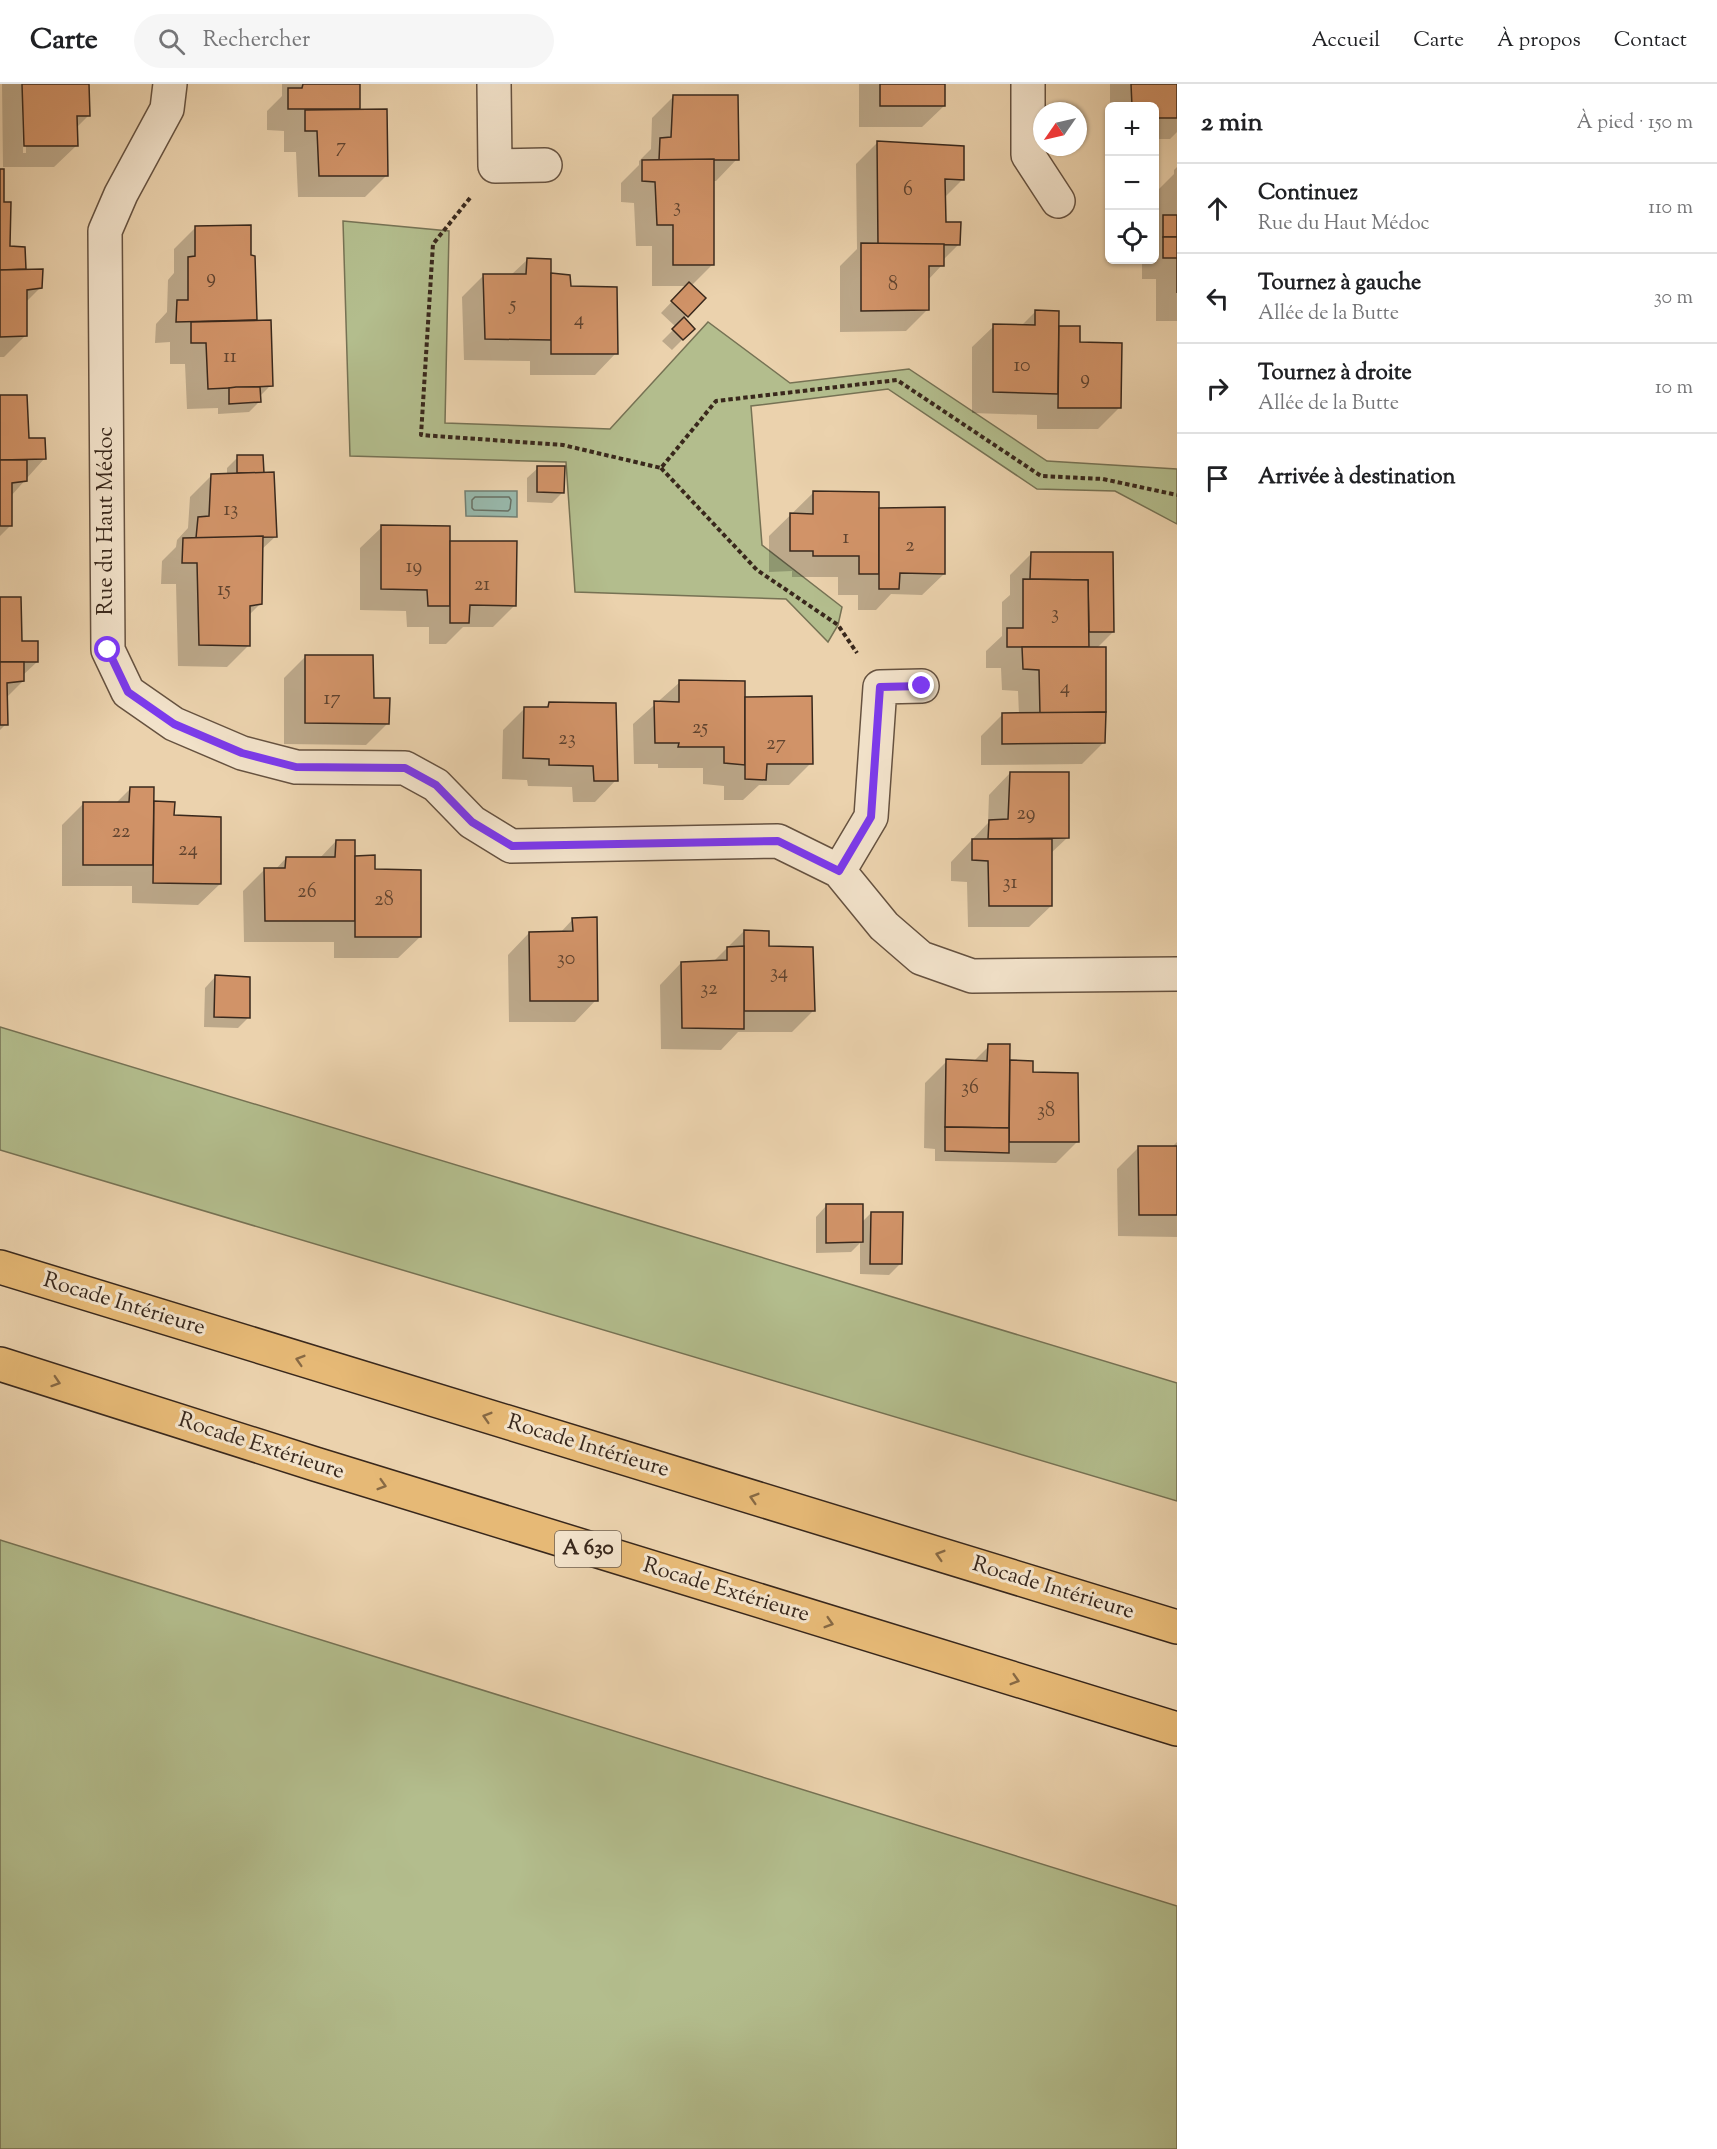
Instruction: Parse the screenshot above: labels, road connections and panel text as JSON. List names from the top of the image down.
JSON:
{
  "streets": {
    "highway": ["Rocade Intérieure", "Rocade Extérieure", "A 630"],
    "street": ["Rue du Haut Médoc"]
  },
  "one_way": ["Rocade Intérieure", "Rocade Extérieure"],
  "house_numbers": [
    "7",
    "6",
    "3",
    "9",
    "8",
    "5",
    "4",
    "11",
    "10",
    "9",
    "13",
    "1",
    "2",
    "19",
    "21",
    "15",
    "3",
    "4",
    "17",
    "25",
    "23",
    "27",
    "29",
    "22",
    "24",
    "31",
    "26",
    "28",
    "30",
    "34",
    "32",
    "36",
    "38"
  ],
  "north": "bottom left",
  "page": {
    "header": "Carte",
    "search": "Rechercher",
    "nav": [
      "Accueil",
      "Carte",
      "À propos",
      "Contact"
    ],
    "heading": ["2 min", "À pied · 150 m"],
    "map_buttons": ["+", "−"],
    "list": [
      ["Continuez", "Rue du Haut Médoc", "110 m"],
      ["Tournez à gauche", "Allée de la Butte", "30 m"],
      ["Tournez à droite", "Allée de la Butte", "10 m"],
      "Arrivée à destination"
    ]
  }
}
